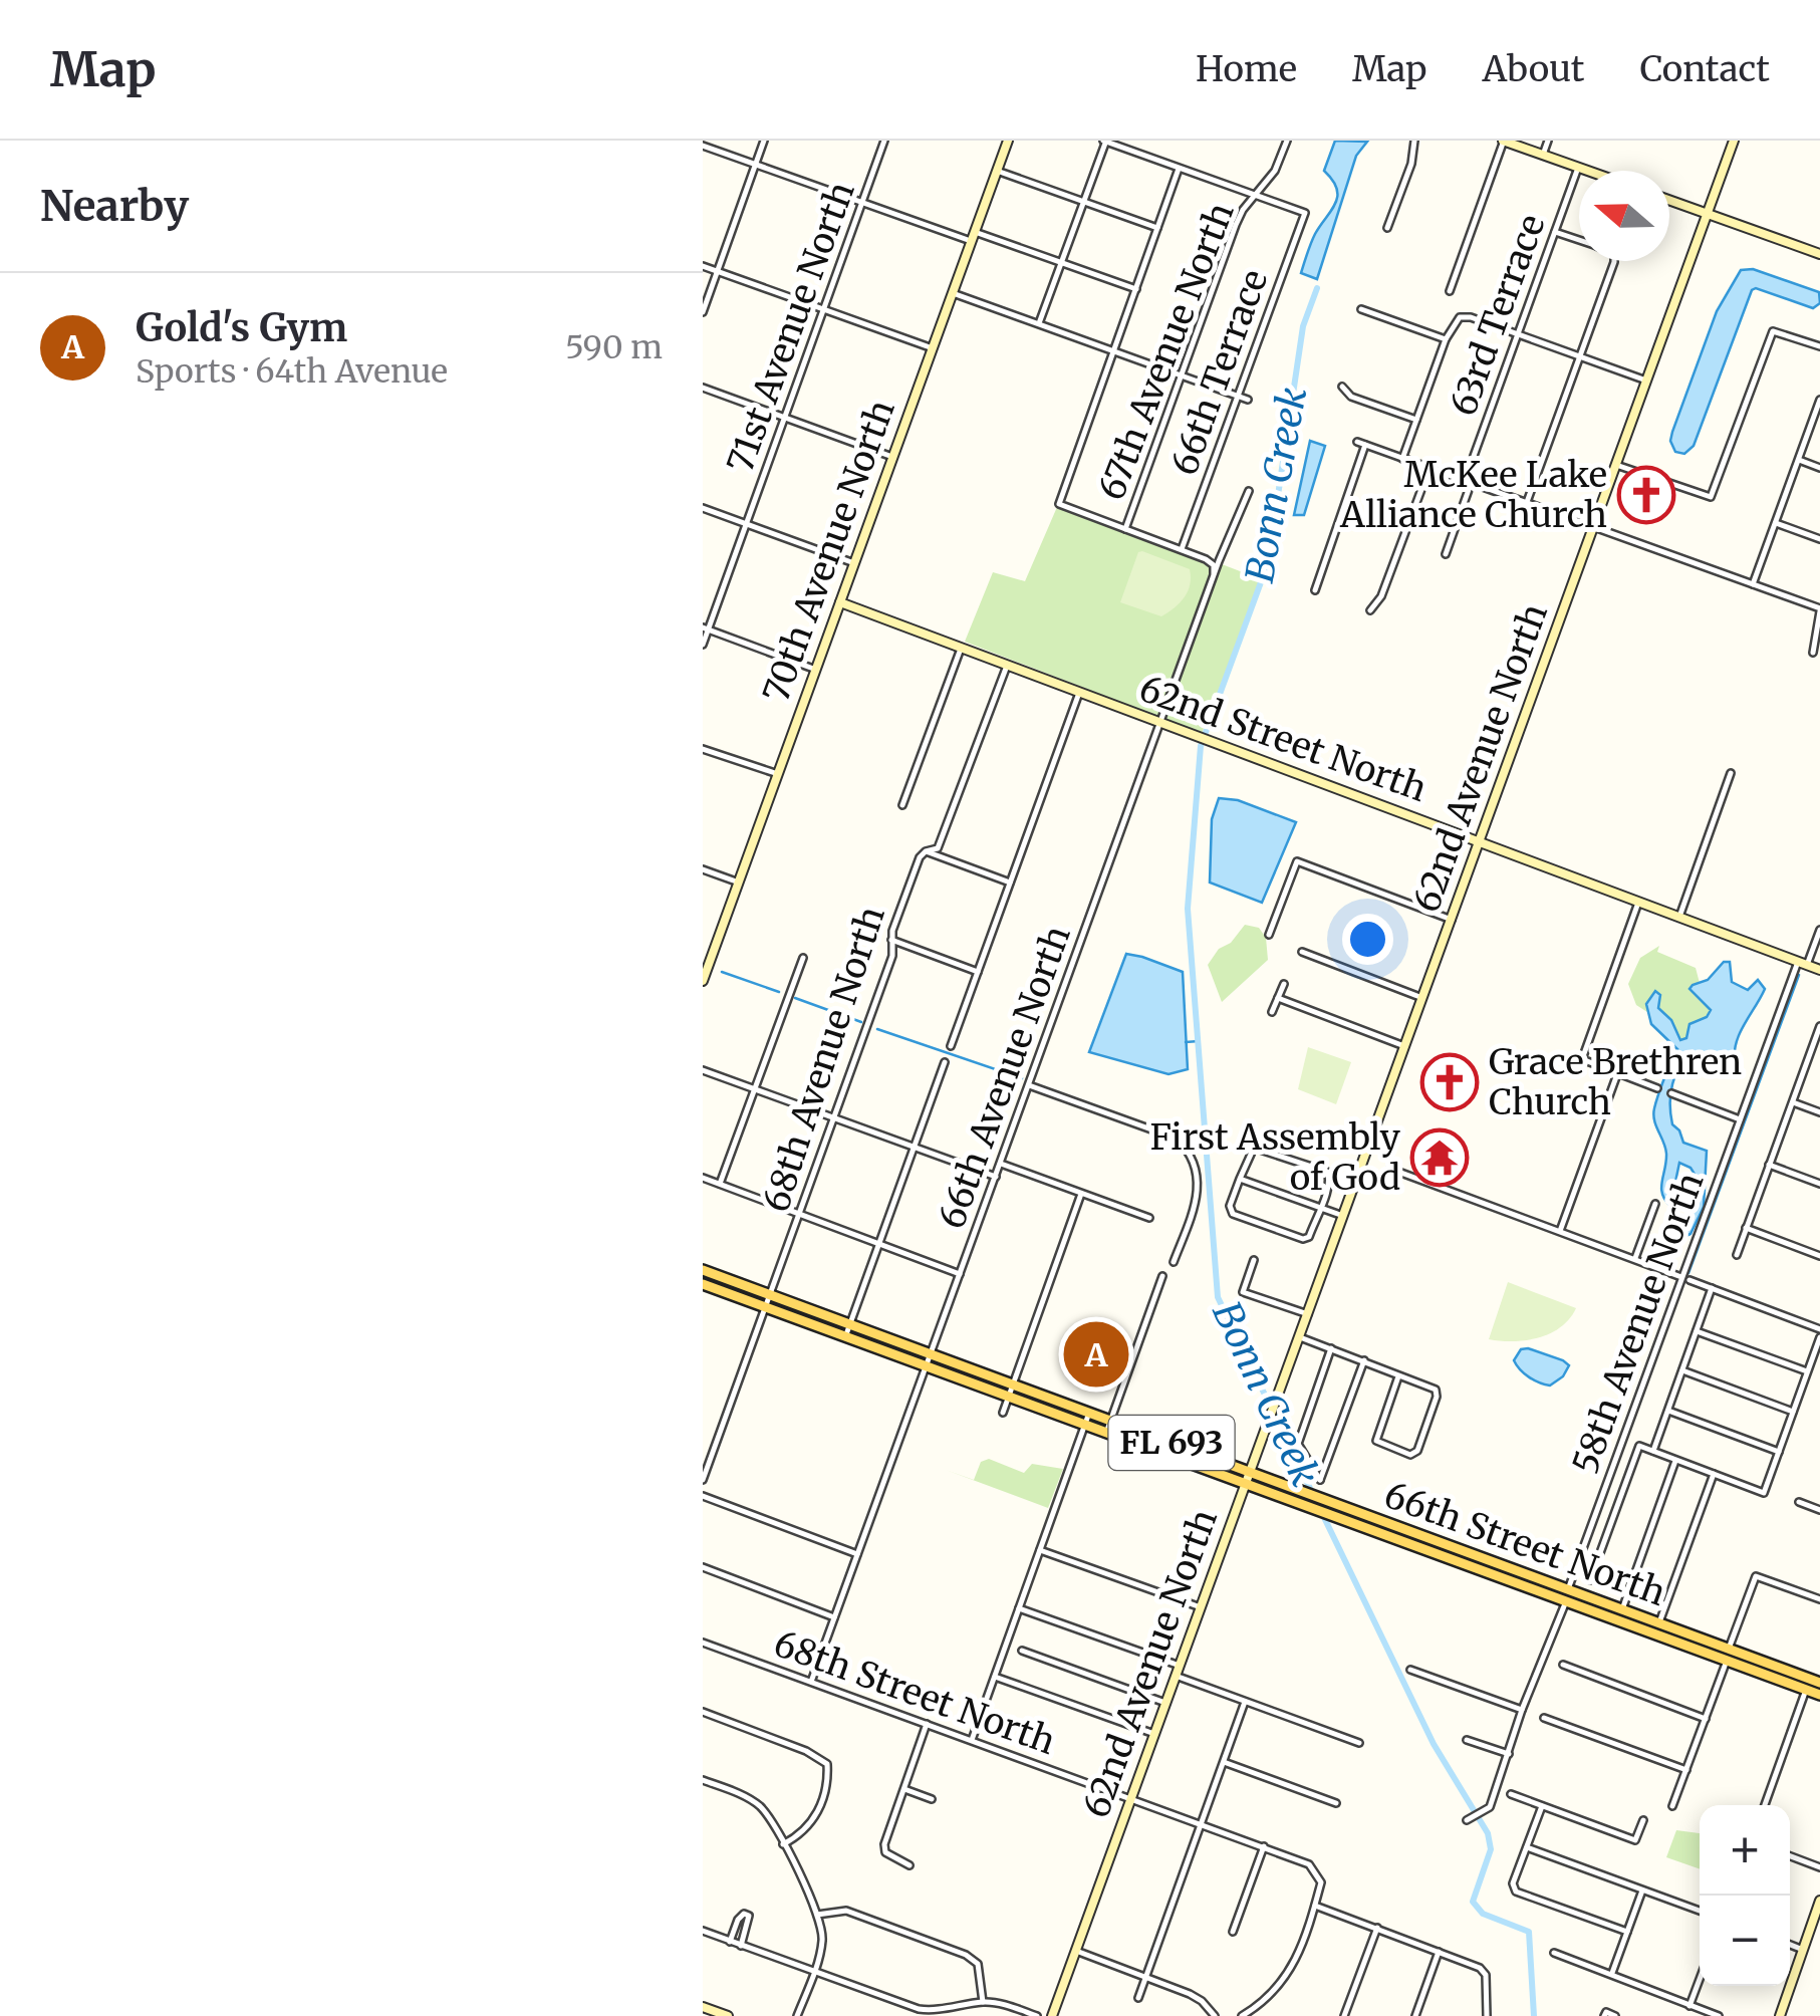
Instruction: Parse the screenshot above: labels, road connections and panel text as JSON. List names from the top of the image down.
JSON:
{
  "streets": {
    "main road": ["FL 693", "66th Street North"],
    "street": [
      "63rd Terrace",
      "71st Avenue North",
      "67th Avenue North",
      "66th Terrace",
      "70th Avenue North",
      "62nd Street North",
      "62nd Avenue North",
      "68th Avenue North",
      "66th Avenue North",
      "58th Avenue North",
      "68th Street North"
    ]
  },
  "crossings": [
    ["67th Avenue North", "66th Terrace"],
    ["70th Avenue North", "62nd Street North"],
    ["62nd Street North", "62nd Avenue North"],
    ["62nd Street North", "68th Avenue North"],
    ["62nd Street North", "66th Avenue North"],
    ["62nd Street North", "58th Avenue North"],
    ["62nd Avenue North", "66th Street North"],
    ["62nd Avenue North", "68th Street North"],
    ["68th Avenue North", "66th Street North"],
    ["66th Avenue North", "66th Street North"],
    ["66th Avenue North", "68th Street North"],
    ["58th Avenue North", "66th Street North"]
  ],
  "water": ["Bonn Creek"],
  "places": {
    "church": ["McKee Lake Alliance Church", "Grace Brethren Church"],
    "temple": ["First Assembly of God"]
  },
  "north": "left",
  "page": {
    "header": "Map",
    "nav": [
      "Home",
      "Map",
      "About",
      "Contact"
    ],
    "heading": "Nearby",
    "list": [
      {
        "mark": "A",
        "name": "Gold's Gym",
        "note": "Sports · 64th Avenue",
        "value": "590 m"
      }
    ],
    "pins": "A",
    "map_buttons": ["+", "−"]
  }
}
